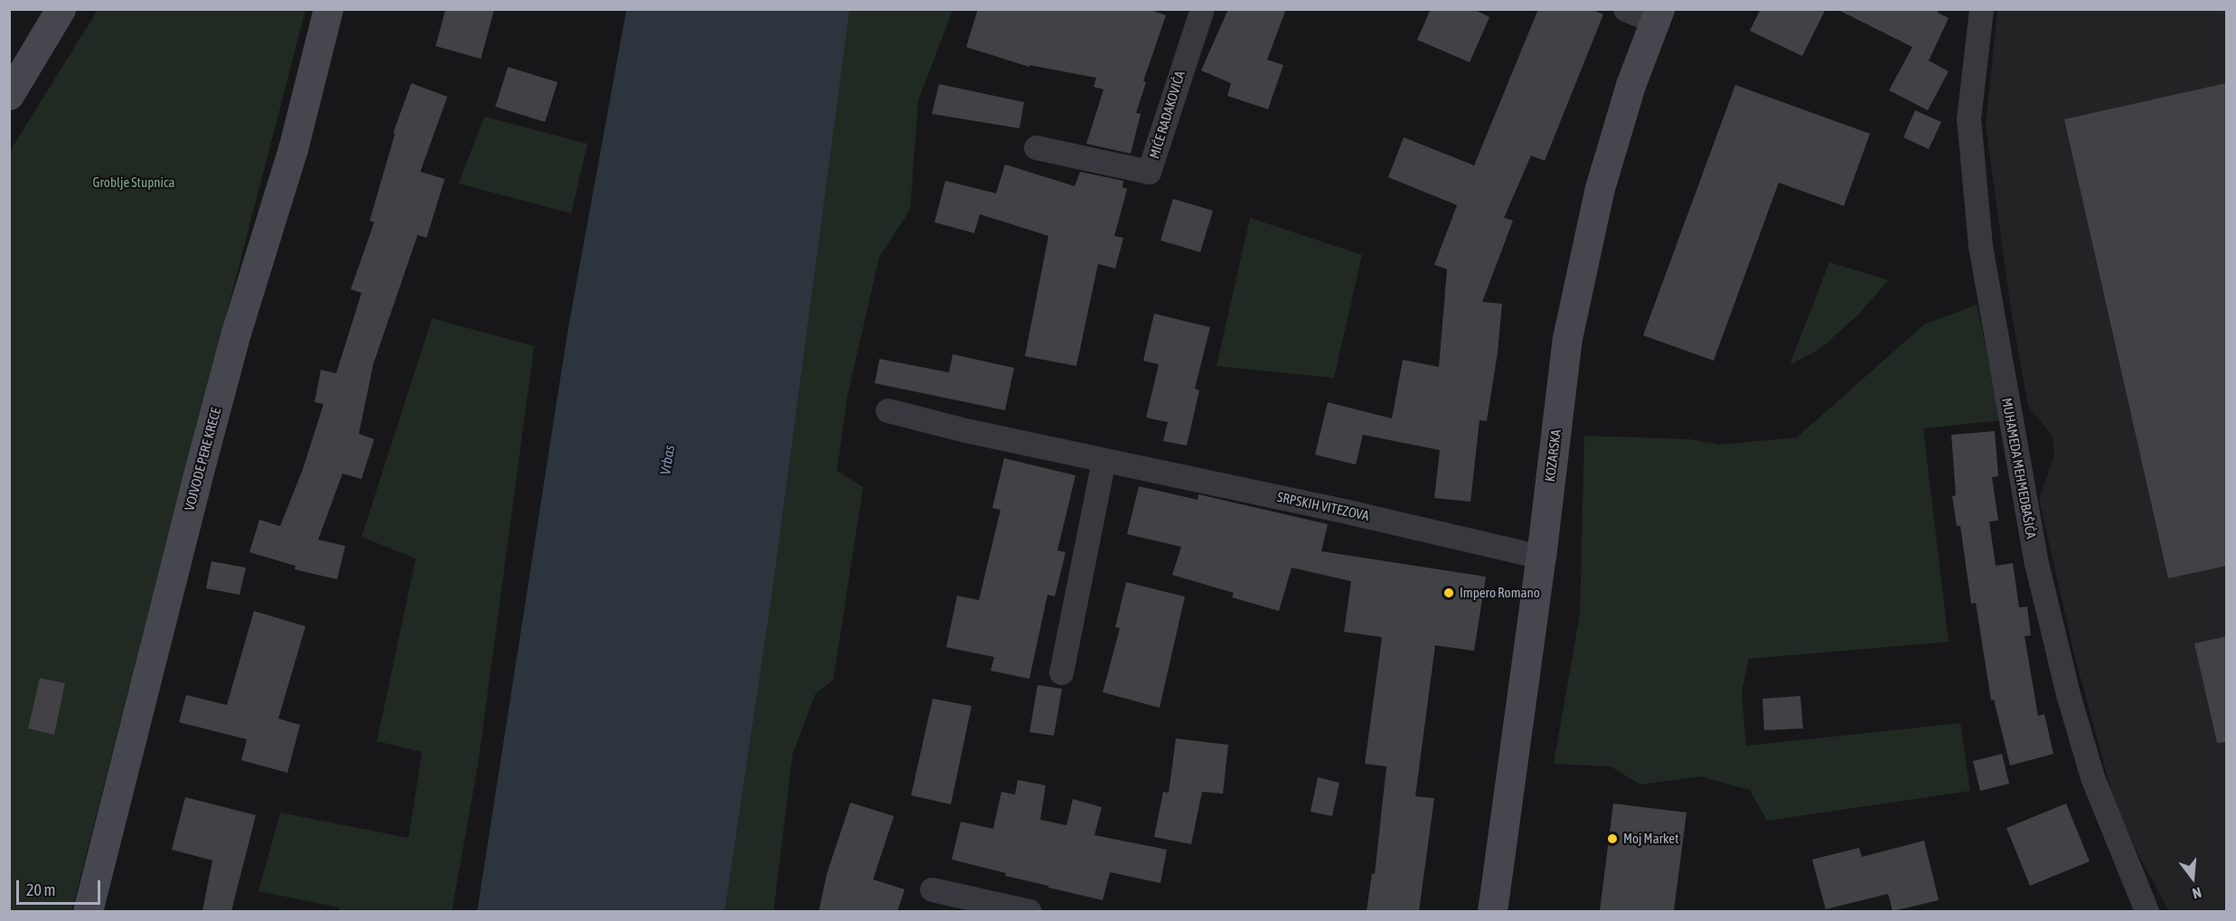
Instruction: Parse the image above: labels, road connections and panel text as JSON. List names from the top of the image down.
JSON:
{
  "streets": {
    "street": [
      "MIĆE RADAKOVIĆA",
      "KOZARSKA",
      "VOJVODE PERE KRECE",
      "MUHAMEDA MEHMEDBAŠIĆA",
      "SRPSKIH VITEZOVA"
    ]
  },
  "crossings": [
    ["KOZARSKA", "SRPSKIH VITEZOVA"]
  ],
  "water": ["Vrbas"],
  "parks": ["Groblje Stupnica"],
  "places": ["Impero Romano", "Moj Market"],
  "scale_bar": "20 m",
  "north": "bottom"
}
